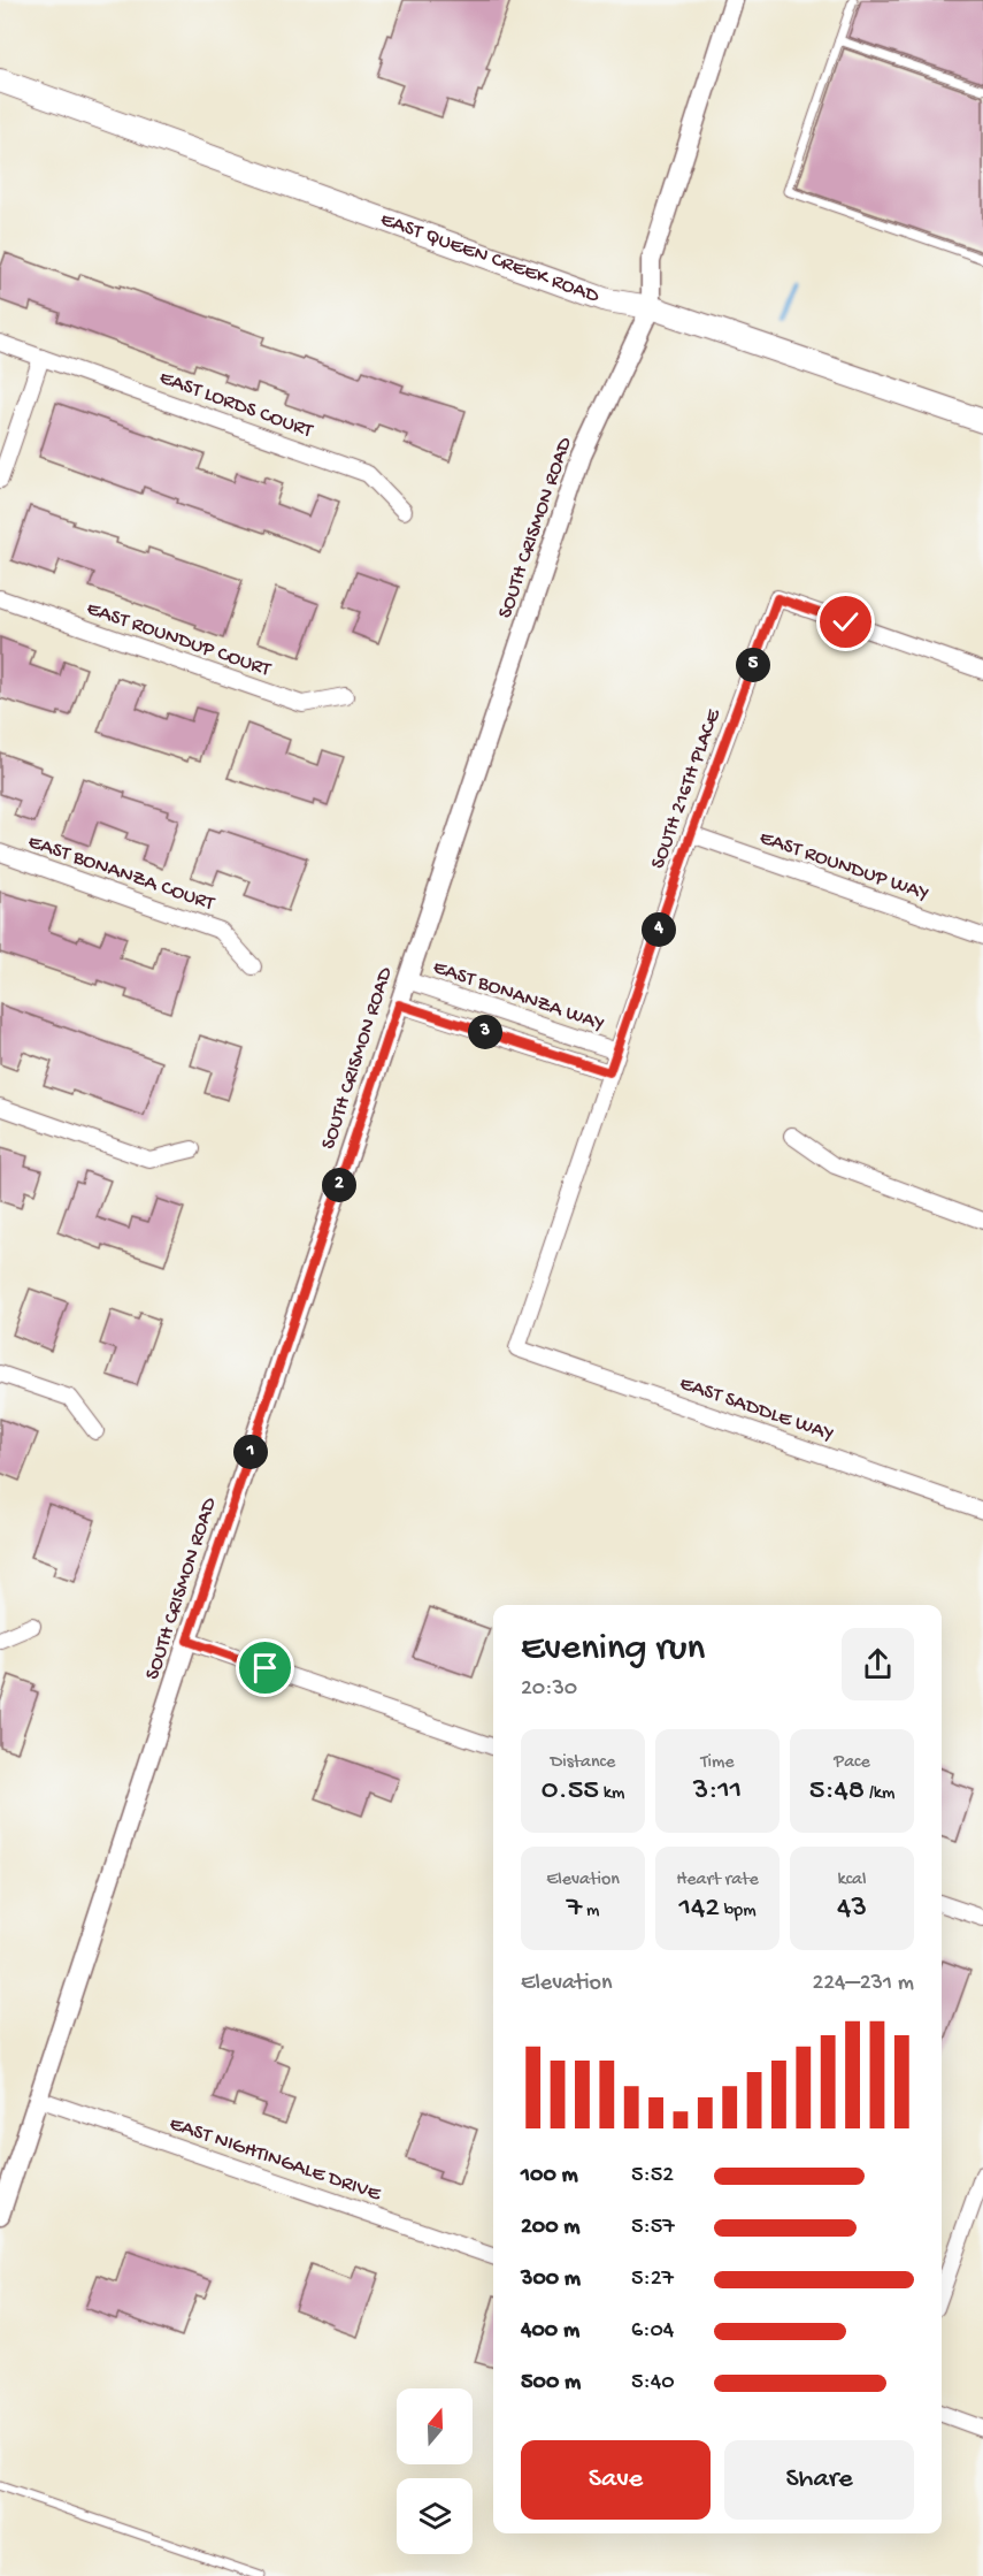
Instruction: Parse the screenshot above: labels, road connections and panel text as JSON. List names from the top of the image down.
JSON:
{
  "streets": {
    "main road": ["EAST QUEEN CREEK ROAD"],
    "street": [
      "EAST LORDS COURT",
      "SOUTH CRISMON ROAD",
      "EAST ROUNDUP COURT",
      "SOUTH 216TH PLACE",
      "EAST ROUNDUP WAY",
      "EAST BONANZA COURT",
      "EAST BONANZA WAY",
      "EAST SADDLE WAY",
      "EAST NIGHTINGALE DRIVE"
    ]
  },
  "crossings": [
    ["EAST QUEEN CREEK ROAD", "SOUTH CRISMON ROAD"],
    ["SOUTH CRISMON ROAD", "EAST BONANZA WAY"],
    ["SOUTH CRISMON ROAD", "EAST NIGHTINGALE DRIVE"],
    ["SOUTH 216TH PLACE", "EAST ROUNDUP WAY"],
    ["SOUTH 216TH PLACE", "EAST BONANZA WAY"],
    ["SOUTH 216TH PLACE", "EAST SADDLE WAY"]
  ],
  "north": "top",
  "page": {
    "pins": [
      "5",
      "4",
      "3",
      "2",
      "1"
    ],
    "heading": ["Evening run", "20:30"],
    "stats": [
      ["Distance", "0.55 km"],
      ["Time", "3:11"],
      ["Pace", "5:48 /km"],
      ["Elevation", "7 m"],
      ["Heart rate", "142 bpm"],
      ["kcal", "43"]
    ],
    "chart": ["Elevation", "224–231 m"],
    "list": [
      {
        "name": "100 m",
        "note": "5:52"
      },
      {
        "name": "200 m",
        "note": "5:57"
      },
      {
        "name": "300 m",
        "note": "5:27"
      },
      {
        "name": "400 m",
        "note": "6:04"
      },
      {
        "name": "500 m",
        "note": "5:40"
      }
    ],
    "buttons": ["Save", "Share"]
  }
}
